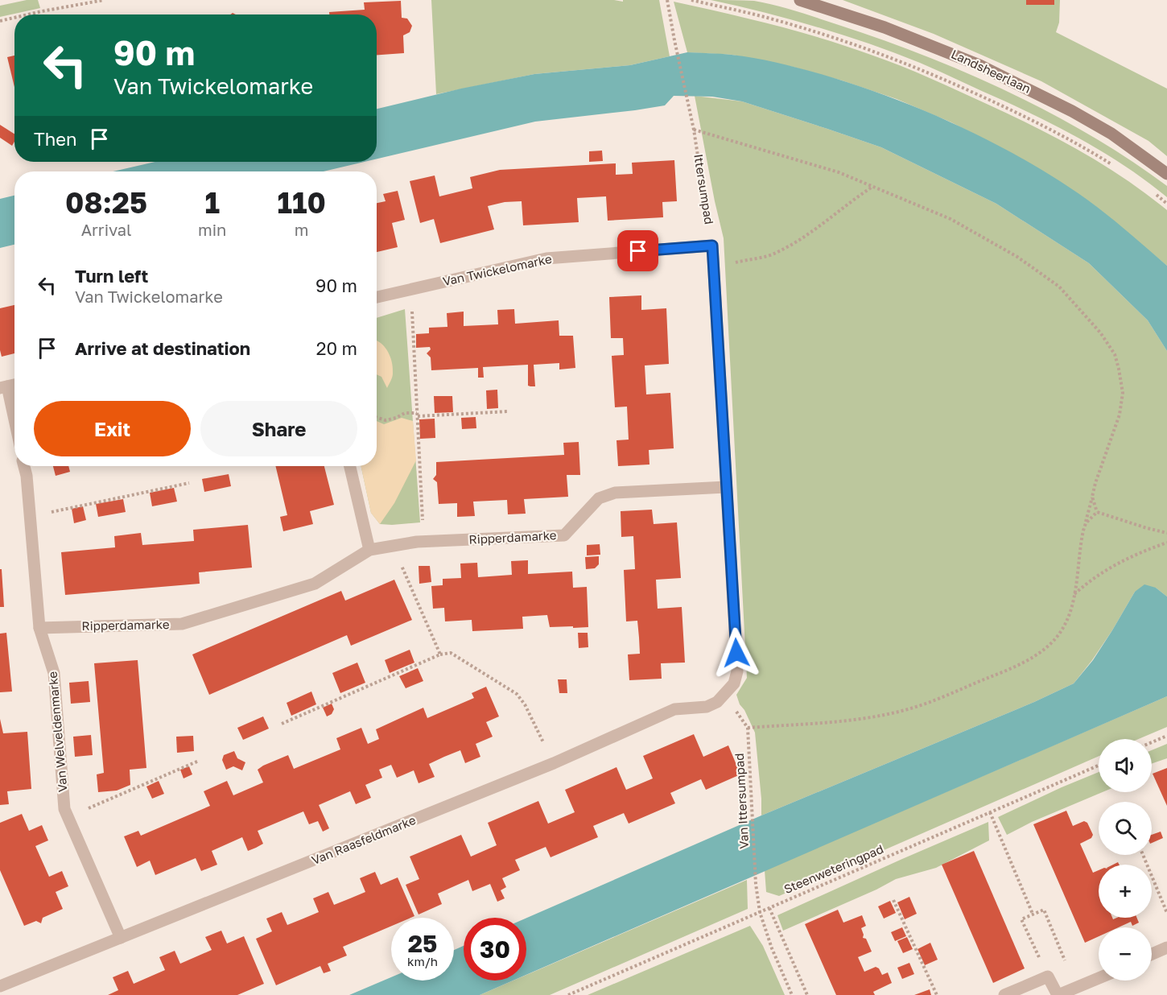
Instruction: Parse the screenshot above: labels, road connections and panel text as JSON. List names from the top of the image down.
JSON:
{
  "streets": {
    "street": [
      "Landsheerlaan",
      "Van Twickelomarke",
      "Ripperdamarke",
      "Van Welveldenmarke",
      "Van Raasfeldmarke"
    ],
    "path": ["Ittersumpad", "Van Ittersumpad", "Steenweteringpad"]
  },
  "crossings": [
    ["Ittersumpad", "Van Twickelomarke"],
    ["Ripperdamarke", "Van Welveldenmarke"],
    ["Van Welveldenmarke", "Van Raasfeldmarke"],
    ["Van Ittersumpad", "Steenweteringpad"]
  ],
  "page": {
    "turn": ["90 m", "Van Twickelomarke"],
    "then": "Then",
    "eta": [
      "08:25",
      "Arrival",
      "1",
      "min",
      "110",
      "m"
    ],
    "list": [
      {
        "name": "Turn left",
        "note": "Van Twickelomarke",
        "value": "90 m"
      },
      {
        "name": "Arrive at destination",
        "value": "20 m"
      }
    ],
    "buttons": ["Exit", "Share"],
    "map_buttons": ["+", "−"],
    "speed": "25 km/h",
    "limit": "30"
  }
}
